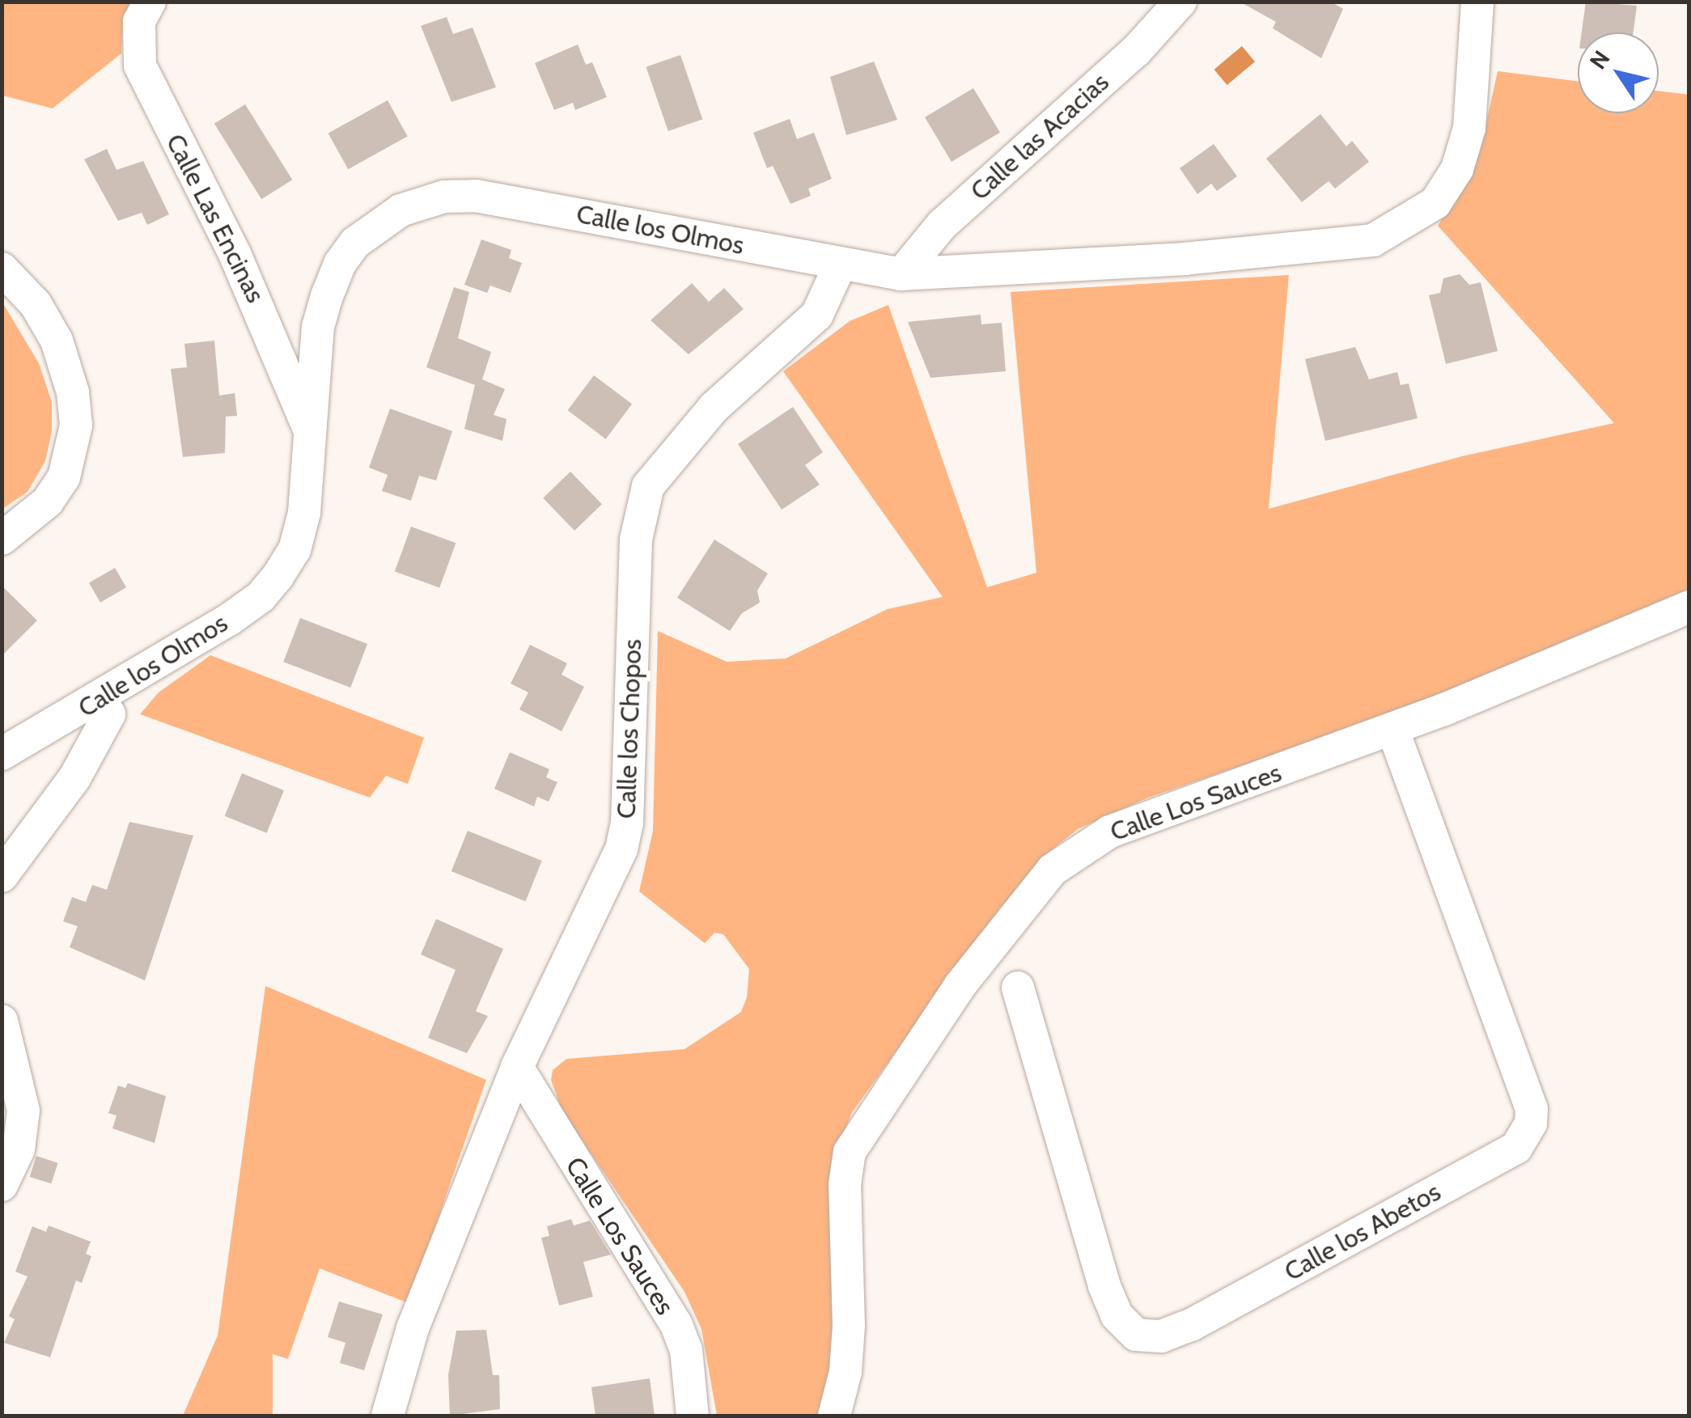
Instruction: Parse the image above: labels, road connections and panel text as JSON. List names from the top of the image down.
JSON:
{
  "streets": {
    "street": [
      "Calle las Acacias",
      "Calle Las Encinas",
      "Calle los Olmos",
      "Calle los Chopos",
      "Calle Los Sauces",
      "Calle los Abetos"
    ]
  },
  "crossings": [
    ["Calle las Acacias", "Calle los Olmos"],
    ["Calle Las Encinas", "Calle los Olmos"],
    ["Calle los Olmos", "Calle los Chopos"],
    ["Calle los Chopos", "Calle Los Sauces"],
    ["Calle Los Sauces", "Calle los Abetos"]
  ],
  "north": "top left"
}
